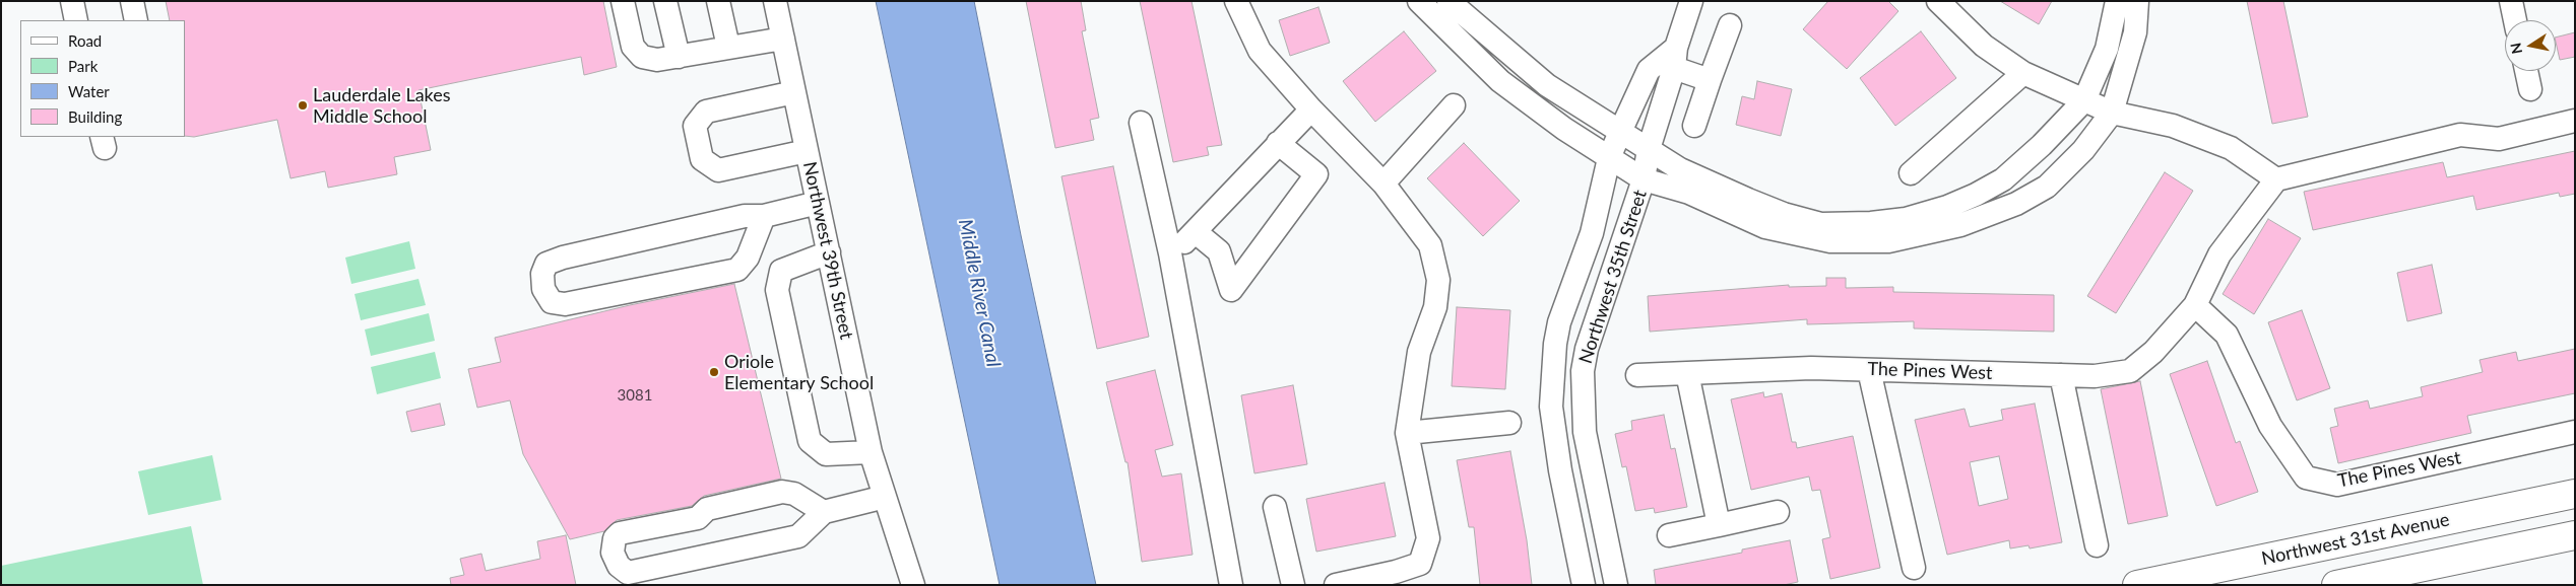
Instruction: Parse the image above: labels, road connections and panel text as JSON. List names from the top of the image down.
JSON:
{
  "streets": {
    "main road": ["Northwest 31st Avenue"],
    "street": ["Northwest 39th Street", "Northwest 35th Street", "The Pines West"]
  },
  "water": ["Middle River Canal"],
  "places": ["Lauderdale Lakes Middle School", "Oriole Elementary School"],
  "house_numbers": ["3081"],
  "legend": [
    "Road",
    "Park",
    "Water",
    "Building"
  ],
  "north": "left"
}
